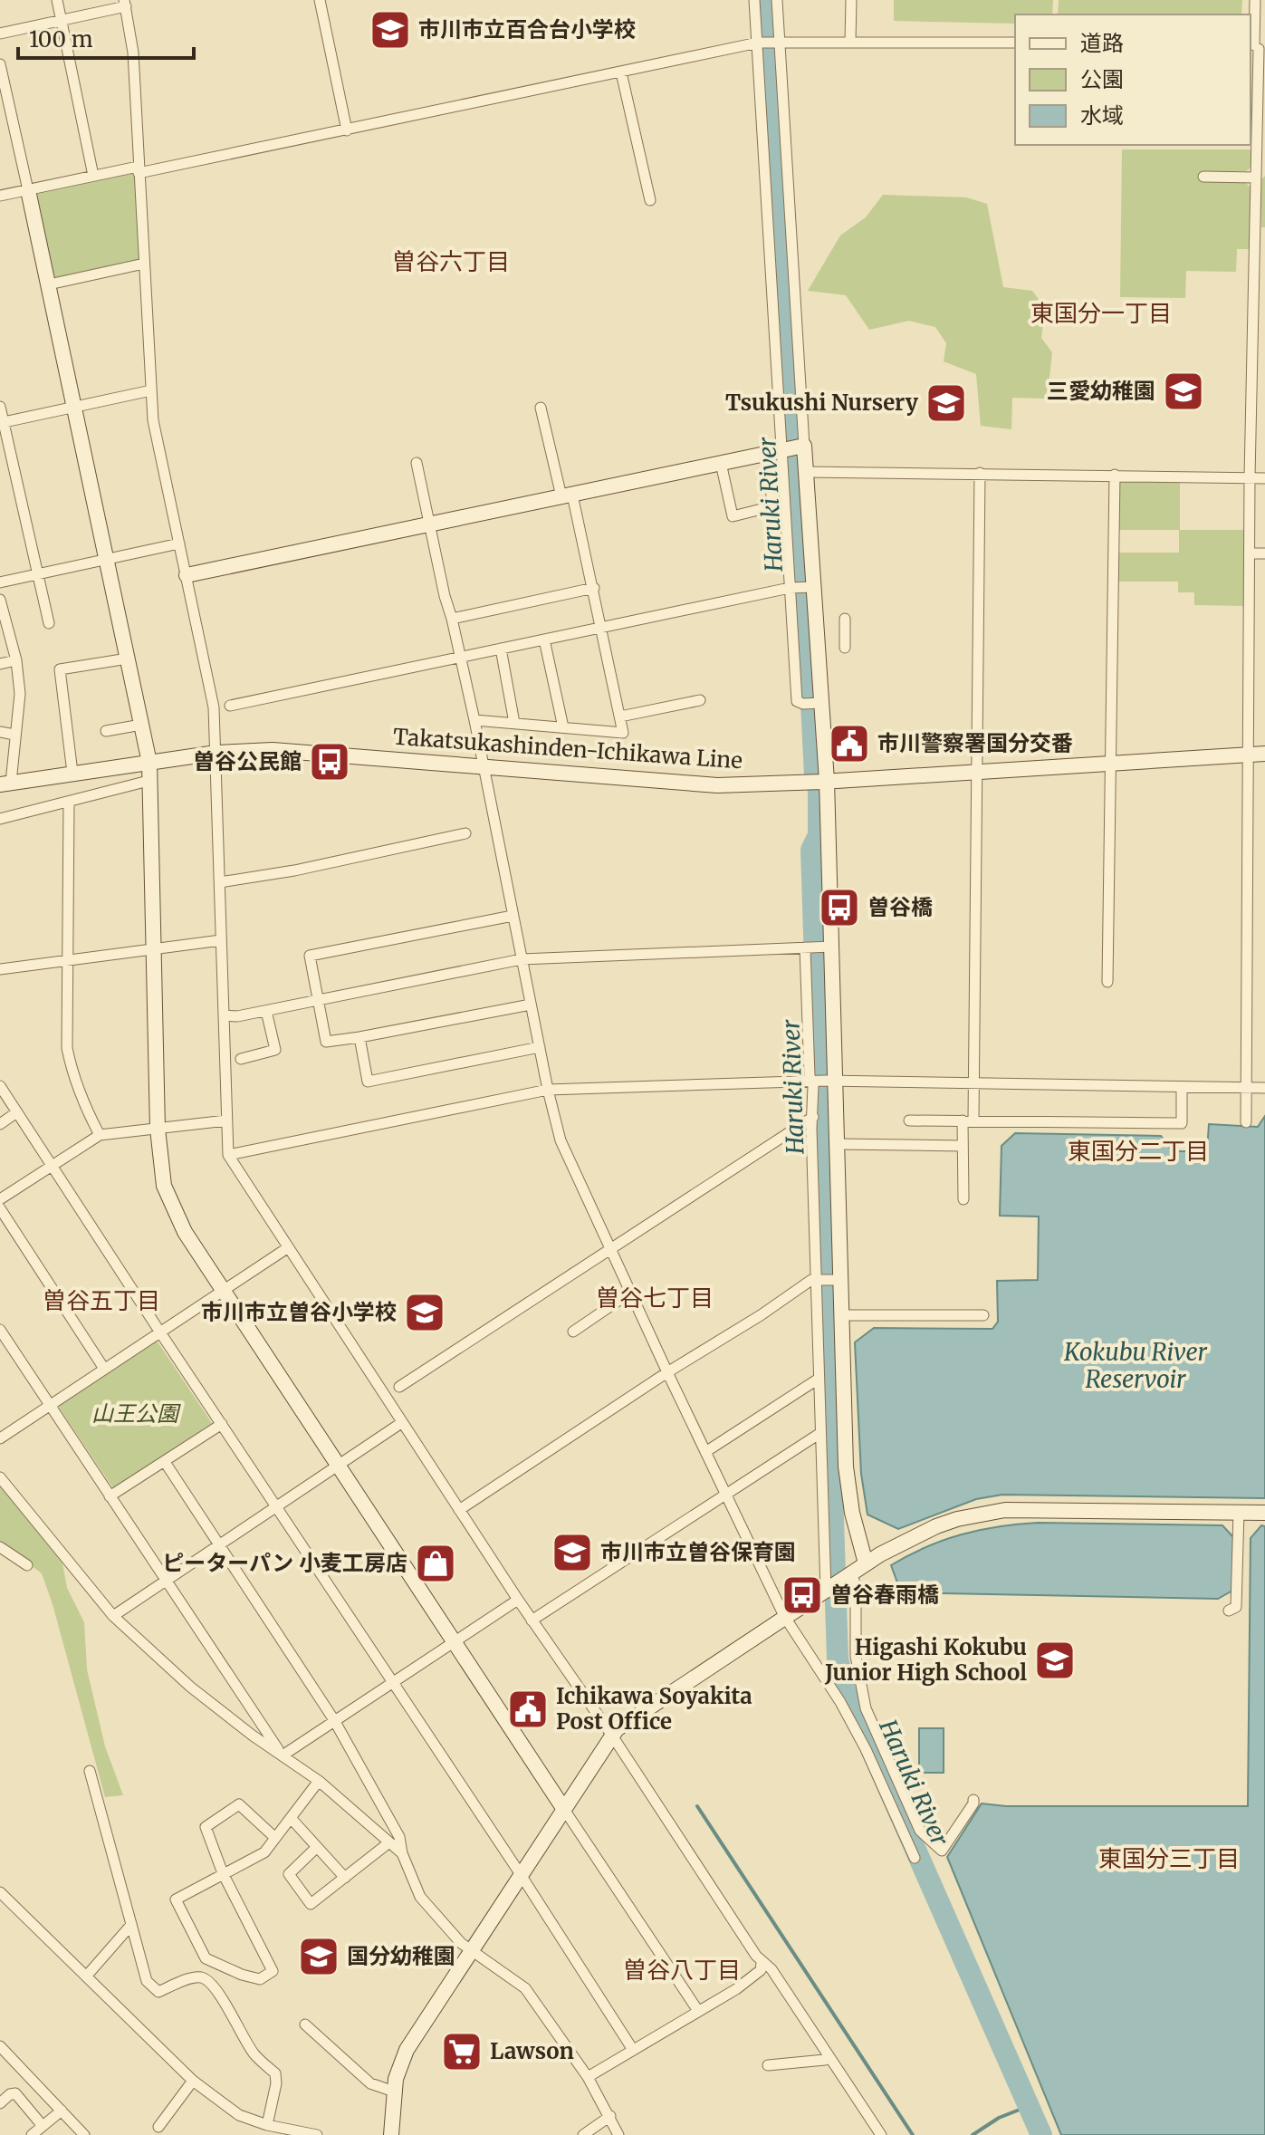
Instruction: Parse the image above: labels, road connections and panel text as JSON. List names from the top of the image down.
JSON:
{
  "streets": {
    "street": ["Takatsukashinden-Ichikawa Line"]
  },
  "districts": [
    "曽谷六丁目",
    "東国分一丁目",
    "東国分二丁目",
    "曽谷七丁目",
    "曽谷五丁目",
    "東国分三丁目",
    "曽谷八丁目"
  ],
  "water": ["Haruki River", "Kokubu River Reservoir"],
  "parks": ["山王公園"],
  "places": {
    "school or university": [
      "市川市立百合台小学校",
      "三愛幼稚園",
      "Tsukushi Nursery",
      "市川市立曽谷小学校",
      "市川市立曽谷保育園",
      "Higashi Kokubu Junior High School",
      "国分幼稚園"
    ],
    "public building": ["市川警察署国分交番", "Ichikawa Soyakita Post Office"],
    "bus stop": ["曽谷公民館", "曽谷橋", "曽谷春雨橋"],
    "shop": ["ピーターパン 小麦工房店"],
    "supermarket": ["Lawson"]
  },
  "legend": ["道路", "公園", "水域"],
  "scale_bar": "100 m"
}
